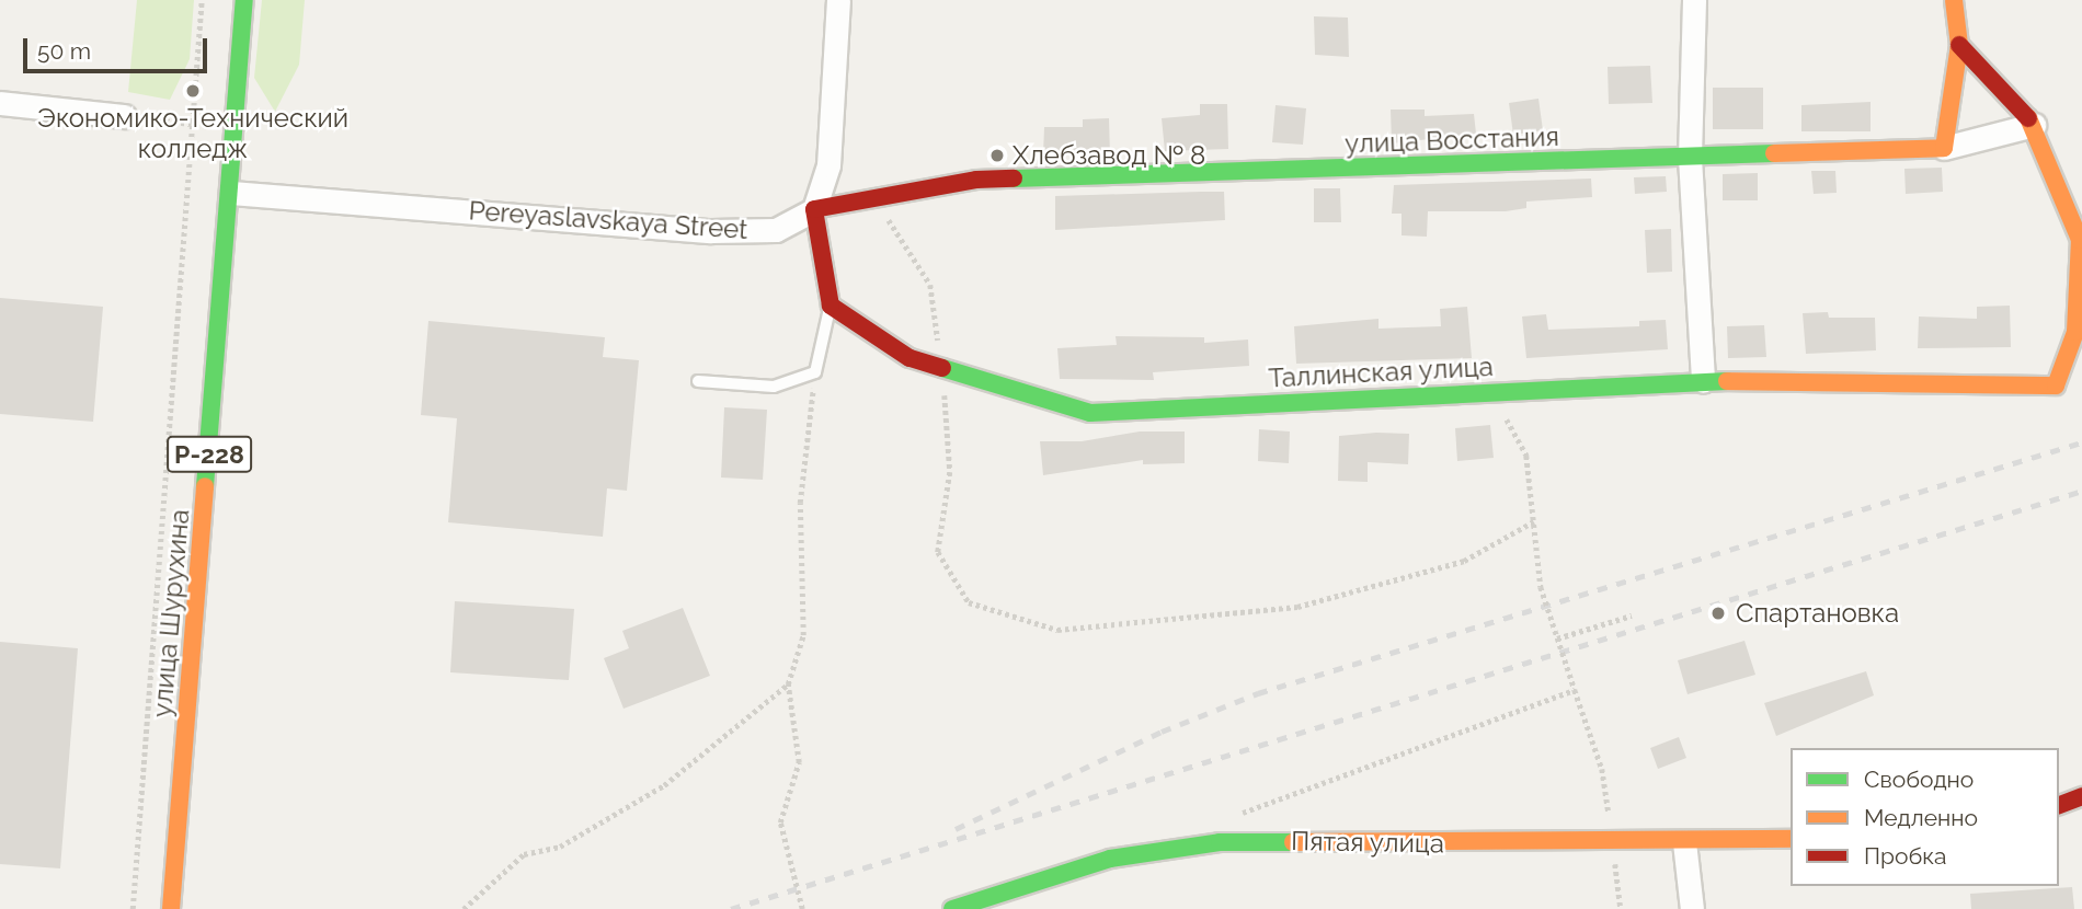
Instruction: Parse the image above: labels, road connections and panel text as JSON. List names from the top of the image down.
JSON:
{
  "streets": {
    "main road": [
      "улица Восстания",
      "Таллинская улица",
      "Р-228",
      "улица Шурухина",
      "Пятая улица"
    ],
    "street": ["Pereyaslavskaya Street"]
  },
  "crossings": [
    ["улица Восстания", "Pereyaslavskaya Street"],
    ["Pereyaslavskaya Street", "улица Шурухина"]
  ],
  "places": ["Экономико-Технический колледж", "Хлебзавод № 8", "Спартановка"],
  "legend": ["Свободно", "Медленно", "Пробка"],
  "scale_bar": "50 m"
}
